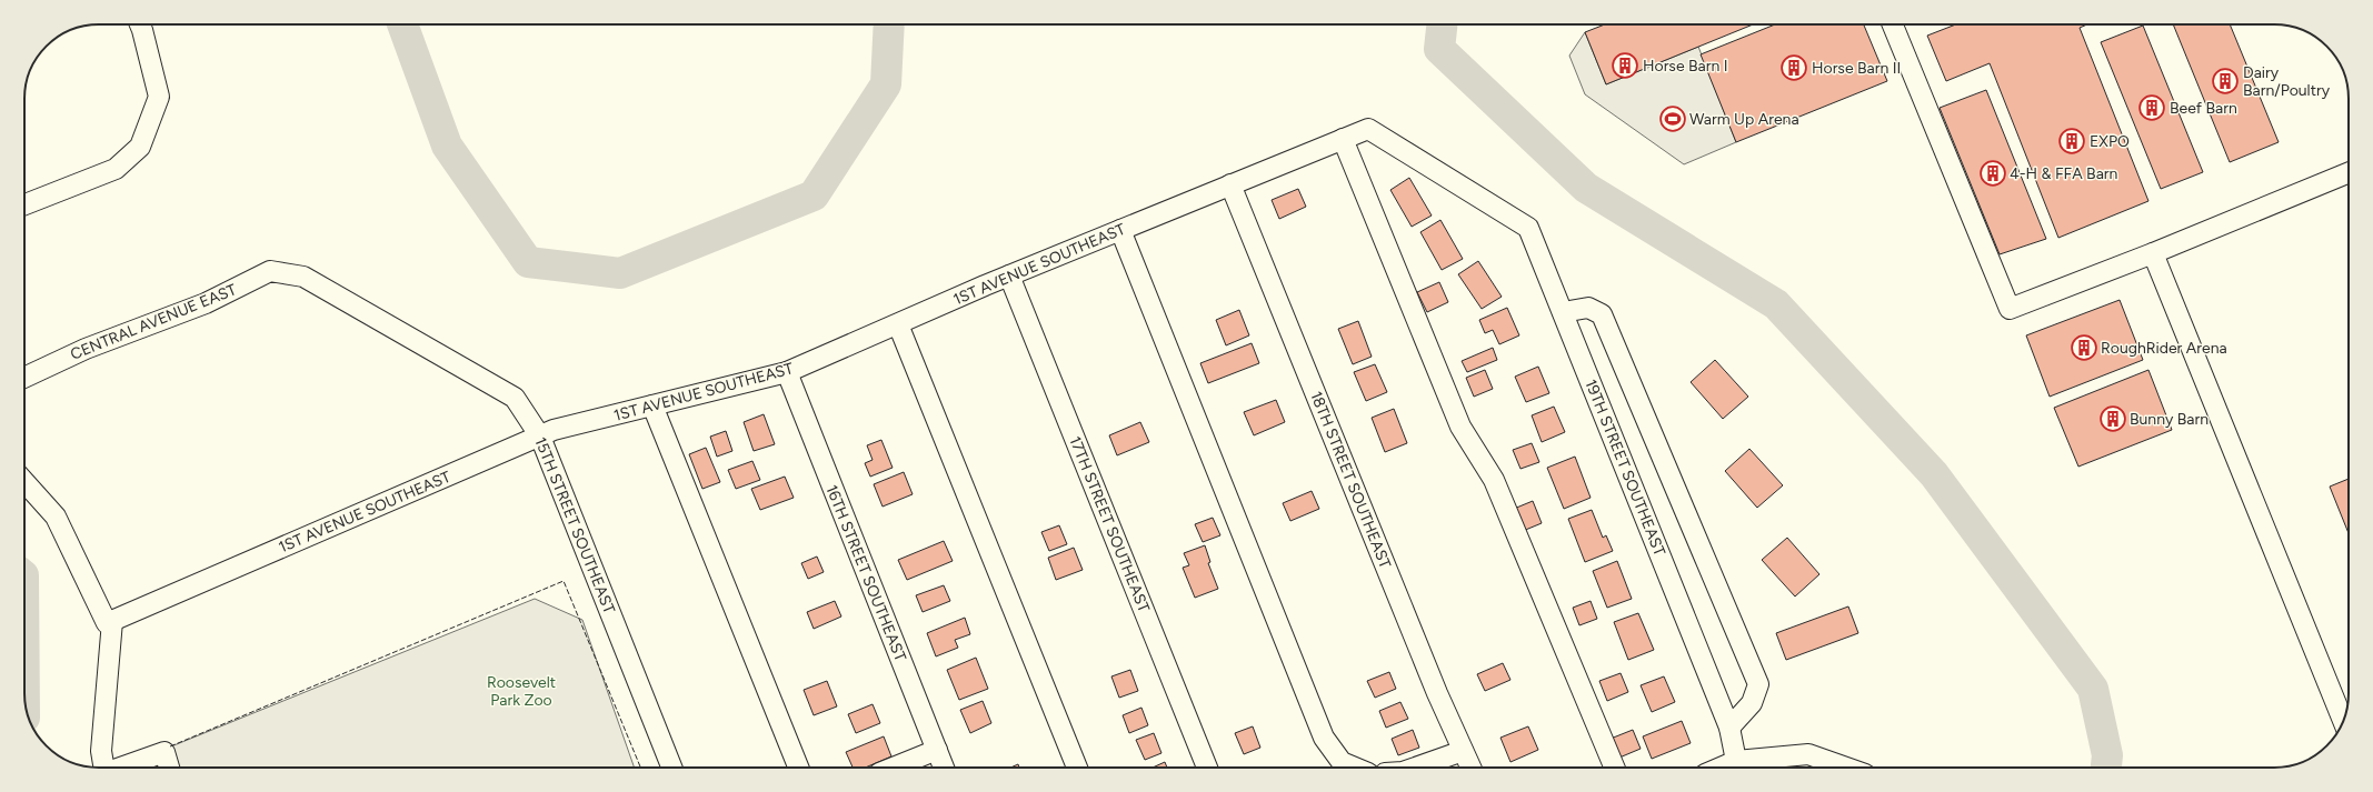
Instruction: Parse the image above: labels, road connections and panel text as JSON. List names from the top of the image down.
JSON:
{
  "streets": {
    "street": [
      "1ST AVENUE SOUTHEAST",
      "CENTRAL AVENUE EAST",
      "19TH STREET SOUTHEAST",
      "18TH STREET SOUTHEAST",
      "17TH STREET SOUTHEAST",
      "15TH STREET SOUTHEAST",
      "16TH STREET SOUTHEAST"
    ]
  },
  "crossings": [
    ["1ST AVENUE SOUTHEAST", "19TH STREET SOUTHEAST"],
    ["1ST AVENUE SOUTHEAST", "18TH STREET SOUTHEAST"],
    ["1ST AVENUE SOUTHEAST", "17TH STREET SOUTHEAST"],
    ["1ST AVENUE SOUTHEAST", "15TH STREET SOUTHEAST"],
    ["1ST AVENUE SOUTHEAST", "16TH STREET SOUTHEAST"],
    ["CENTRAL AVENUE EAST", "15TH STREET SOUTHEAST"]
  ],
  "parks": ["Roosevelt Park Zoo"],
  "places": {
    "building": [
      "Horse Barn I",
      "Horse Barn II",
      "Dairy Barn/Poultry",
      "Beef Barn",
      "EXPO",
      "4-H & FFA Barn",
      "RoughRider Arena",
      "Bunny Barn"
    ],
    "sports": ["Warm Up Arena"]
  }
}
